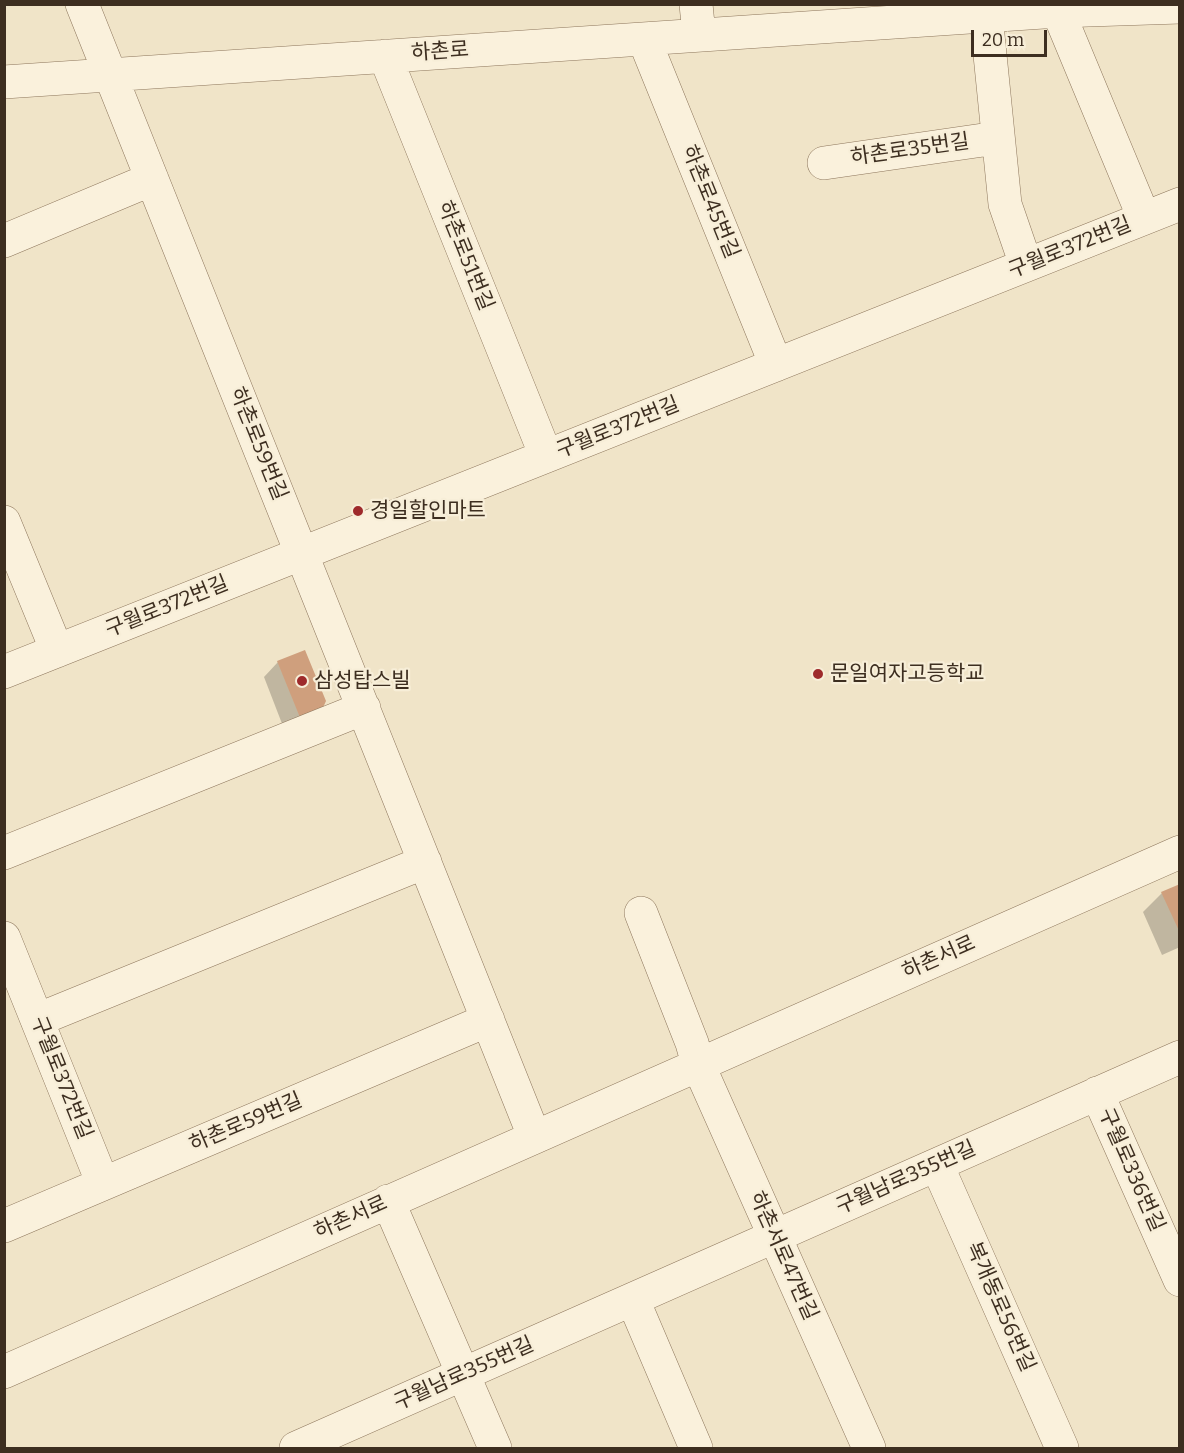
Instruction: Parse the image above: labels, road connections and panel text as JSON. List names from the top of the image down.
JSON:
{
  "streets": {
    "street": [
      "하촌로",
      "하촌로35번길",
      "하촌로45번길",
      "구월로372번길",
      "하촌로51번길",
      "하촌로59번길",
      "하촌서로",
      "구월로336번길",
      "구월남로355번길",
      "하촌서로47번길",
      "복개동로56번길"
    ]
  },
  "crossings": [
    ["하촌로", "하촌로35번길"],
    ["하촌로", "하촌로45번길"],
    ["하촌로", "하촌로51번길"],
    ["하촌로", "하촌로59번길"],
    ["하촌로35번길", "구월로372번길"],
    ["하촌로45번길", "구월로372번길"],
    ["구월로372번길", "하촌로51번길"],
    ["구월로372번길", "하촌로59번길"],
    ["하촌로59번길", "하촌서로"],
    ["하촌서로", "하촌서로47번길"],
    ["구월로336번길", "구월남로355번길"],
    ["구월남로355번길", "하촌서로47번길"],
    ["구월남로355번길", "복개동로56번길"]
  ],
  "places": ["경일할인마트", "문일여자고등학교", "삼성탑스빌"],
  "scale_bar": "20 m"
}
